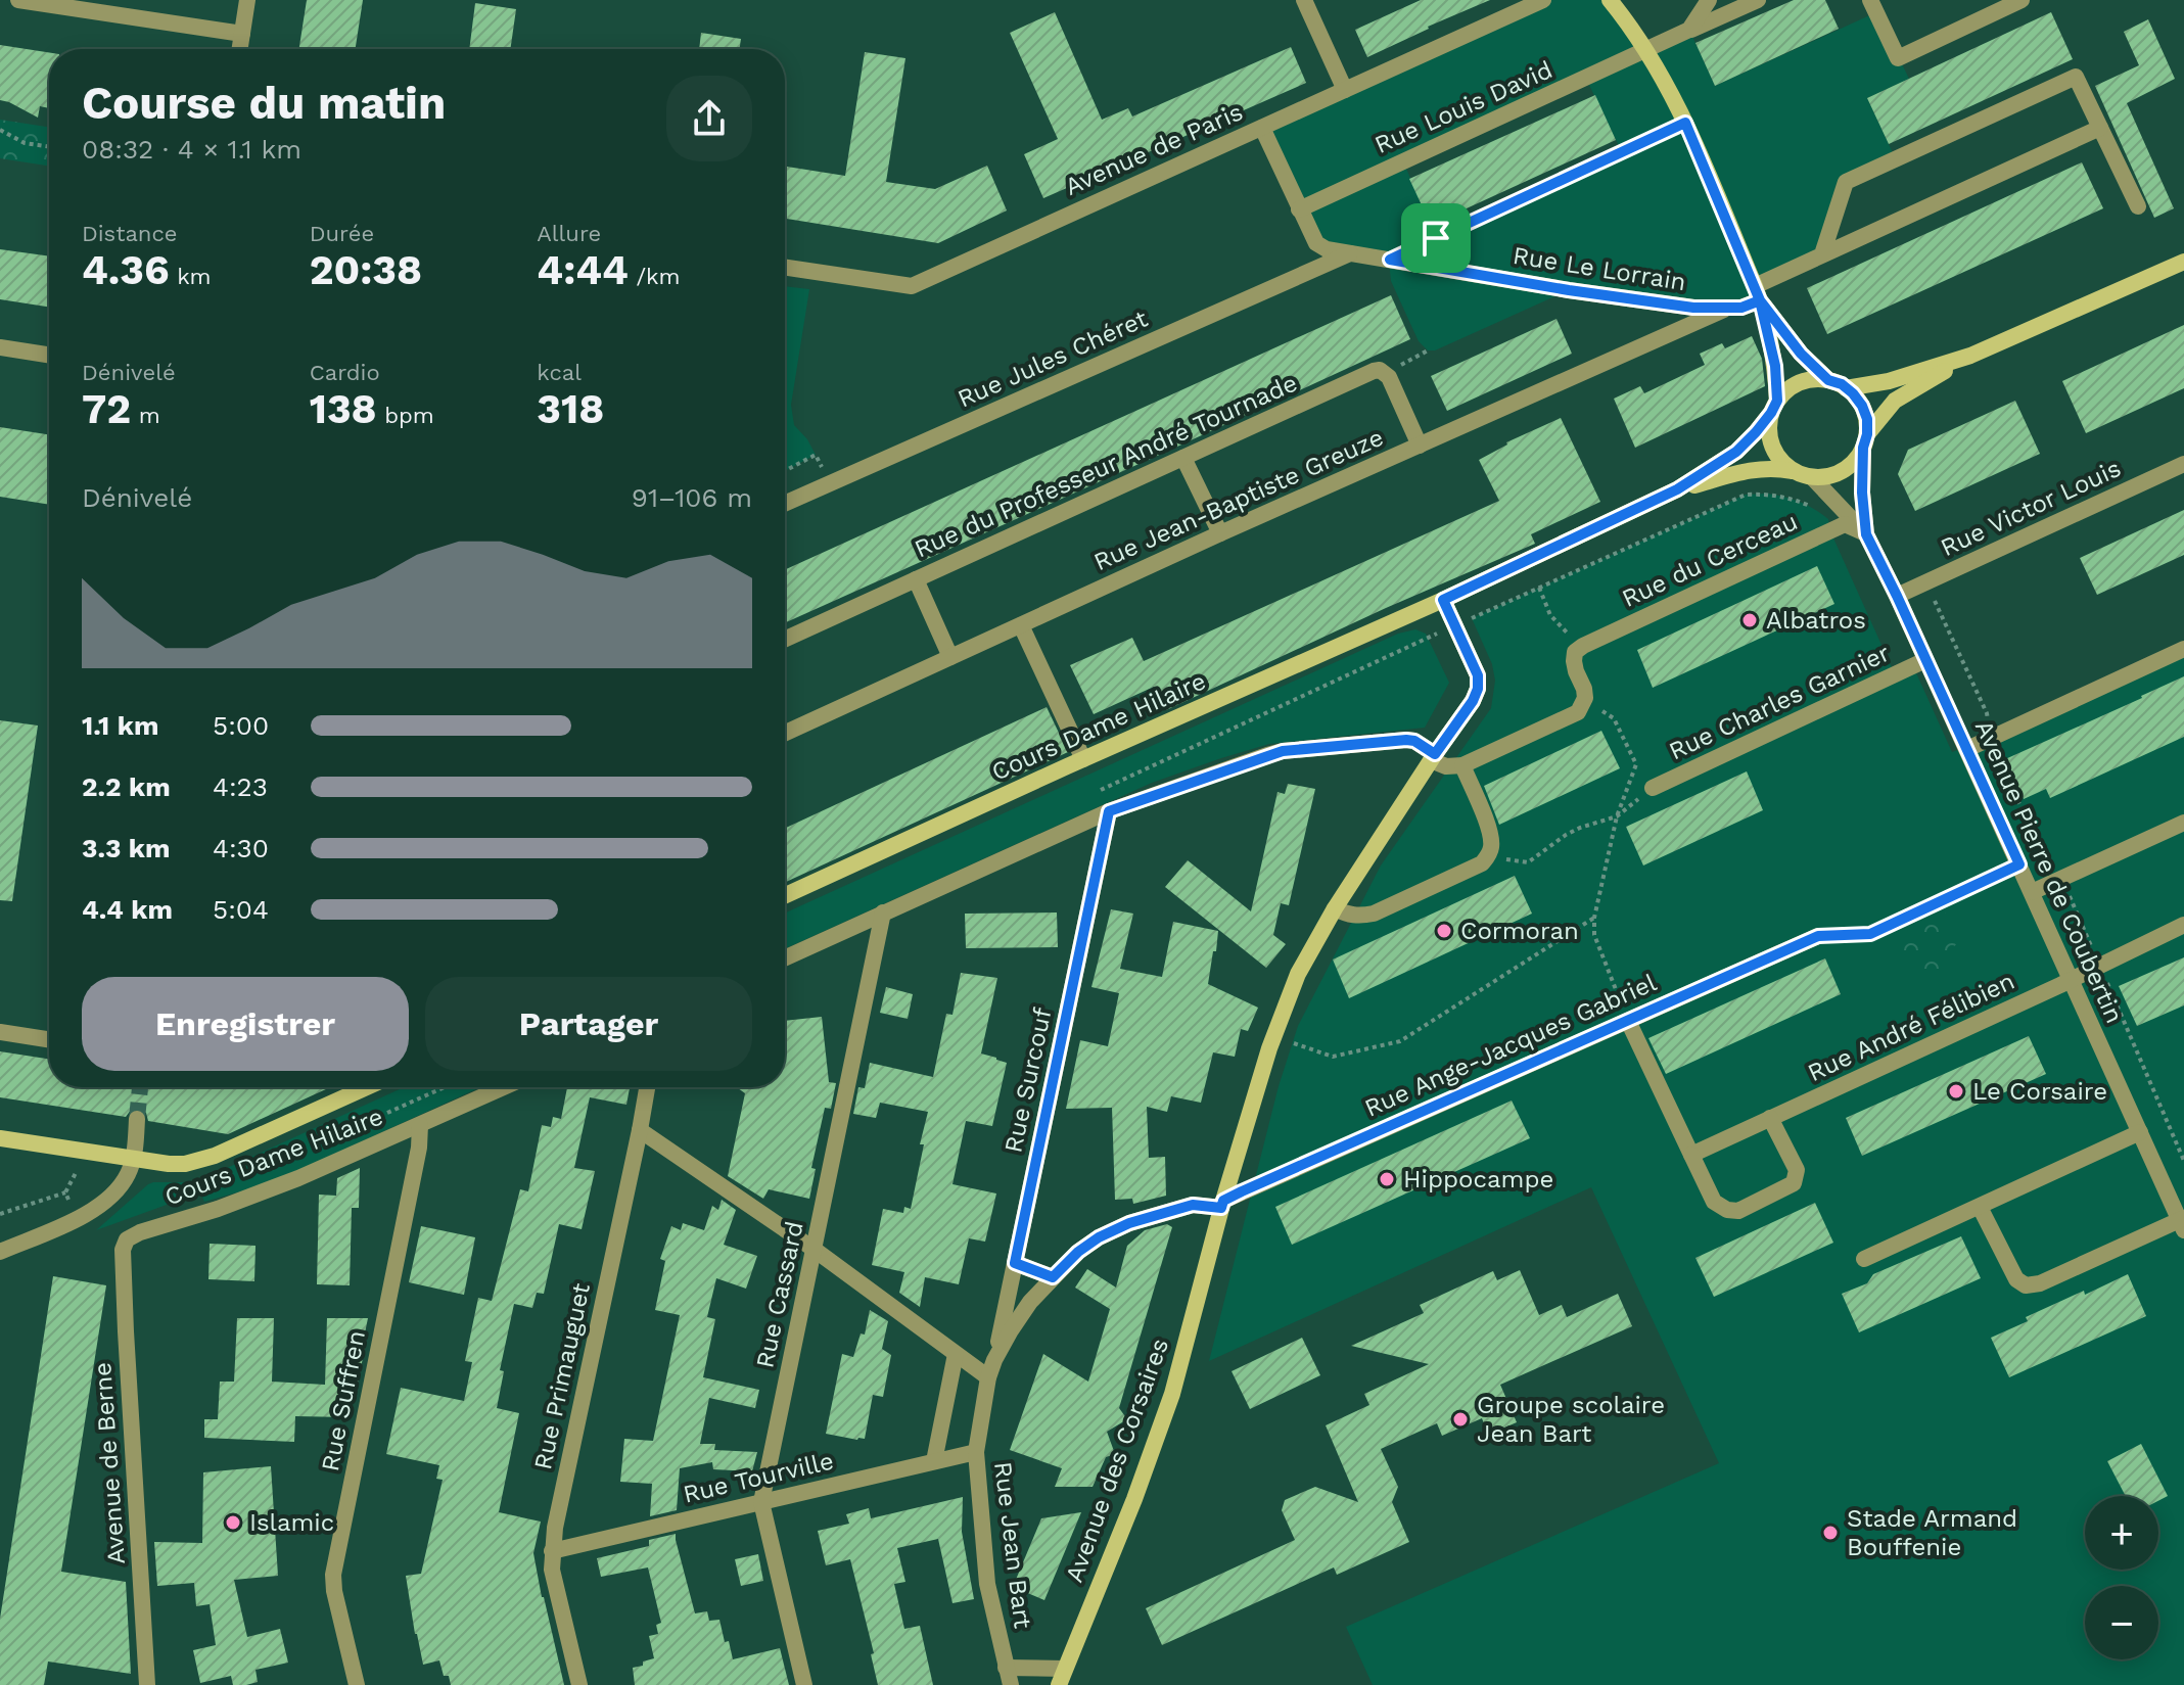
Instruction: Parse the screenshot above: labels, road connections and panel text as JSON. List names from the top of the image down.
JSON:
{
  "streets": {
    "street": [
      "Rue Louis David",
      "Avenue de Paris",
      "Rue Le Lorrain",
      "Rue Jules Chéret",
      "Rue du Professeur André Tournade",
      "Rue Jean-Baptiste Greuze",
      "Rue Victor Louis",
      "Rue du Cerceau",
      "Rue Charles Garnier",
      "Cours Dame Hilaire",
      "Avenue Pierre de Coubertin",
      "Rue André Félibien",
      "Rue Ange-Jacques Gabriel",
      "Rue Surcouf",
      "Rue Cassard",
      "Rue Primauguet",
      "Rue Suffren",
      "Avenue des Corsaires",
      "Avenue de Berne",
      "Rue Tourville",
      "Rue Jean Bart"
    ]
  },
  "crossings": [
    ["Rue Louis David", "Rue Le Lorrain"],
    ["Avenue de Paris", "Rue Le Lorrain"],
    ["Rue Le Lorrain", "Rue Jules Chéret"],
    ["Rue Le Lorrain", "Rue Jean-Baptiste Greuze"],
    ["Rue du Professeur André Tournade", "Rue Jean-Baptiste Greuze"],
    ["Rue Victor Louis", "Avenue Pierre de Coubertin"],
    ["Rue du Cerceau", "Avenue Pierre de Coubertin"],
    ["Rue Charles Garnier", "Avenue Pierre de Coubertin"],
    ["Cours Dame Hilaire", "Rue Suffren"],
    ["Cours Dame Hilaire", "Avenue des Corsaires"],
    ["Cours Dame Hilaire", "Avenue de Berne"],
    ["Avenue Pierre de Coubertin", "Rue André Félibien"],
    ["Rue Ange-Jacques Gabriel", "Avenue des Corsaires"],
    ["Rue Ange-Jacques Gabriel", "Rue Jean Bart"],
    ["Rue Surcouf", "Rue Jean Bart"],
    ["Rue Cassard", "Rue Tourville"],
    ["Rue Primauguet", "Rue Tourville"],
    ["Avenue des Corsaires", "Rue Jean Bart"],
    ["Rue Tourville", "Rue Jean Bart"]
  ],
  "places": [
    "Albatros",
    "Cormoran",
    "Le Corsaire",
    "Hippocampe",
    "Groupe scolaire Jean Bart",
    "Islamic",
    "Stade Armand Bouffenie"
  ],
  "page": {
    "heading": ["Course du matin", "08:32 · 4 × 1.1 km"],
    "stats": [
      ["Distance", "4.36 km"],
      ["Durée", "20:38"],
      ["Allure", "4:44 /km"],
      ["Dénivelé", "72 m"],
      ["Cardio", "138 bpm"],
      ["kcal", "318"]
    ],
    "chart": ["Dénivelé", "91–106 m"],
    "list": [
      {
        "name": "1.1 km",
        "note": "5:00"
      },
      {
        "name": "2.2 km",
        "note": "4:23"
      },
      {
        "name": "3.3 km",
        "note": "4:30"
      },
      {
        "name": "4.4 km",
        "note": "5:04"
      }
    ],
    "buttons": ["Enregistrer", "Partager"],
    "map_buttons": ["+", "−"]
  }
}
